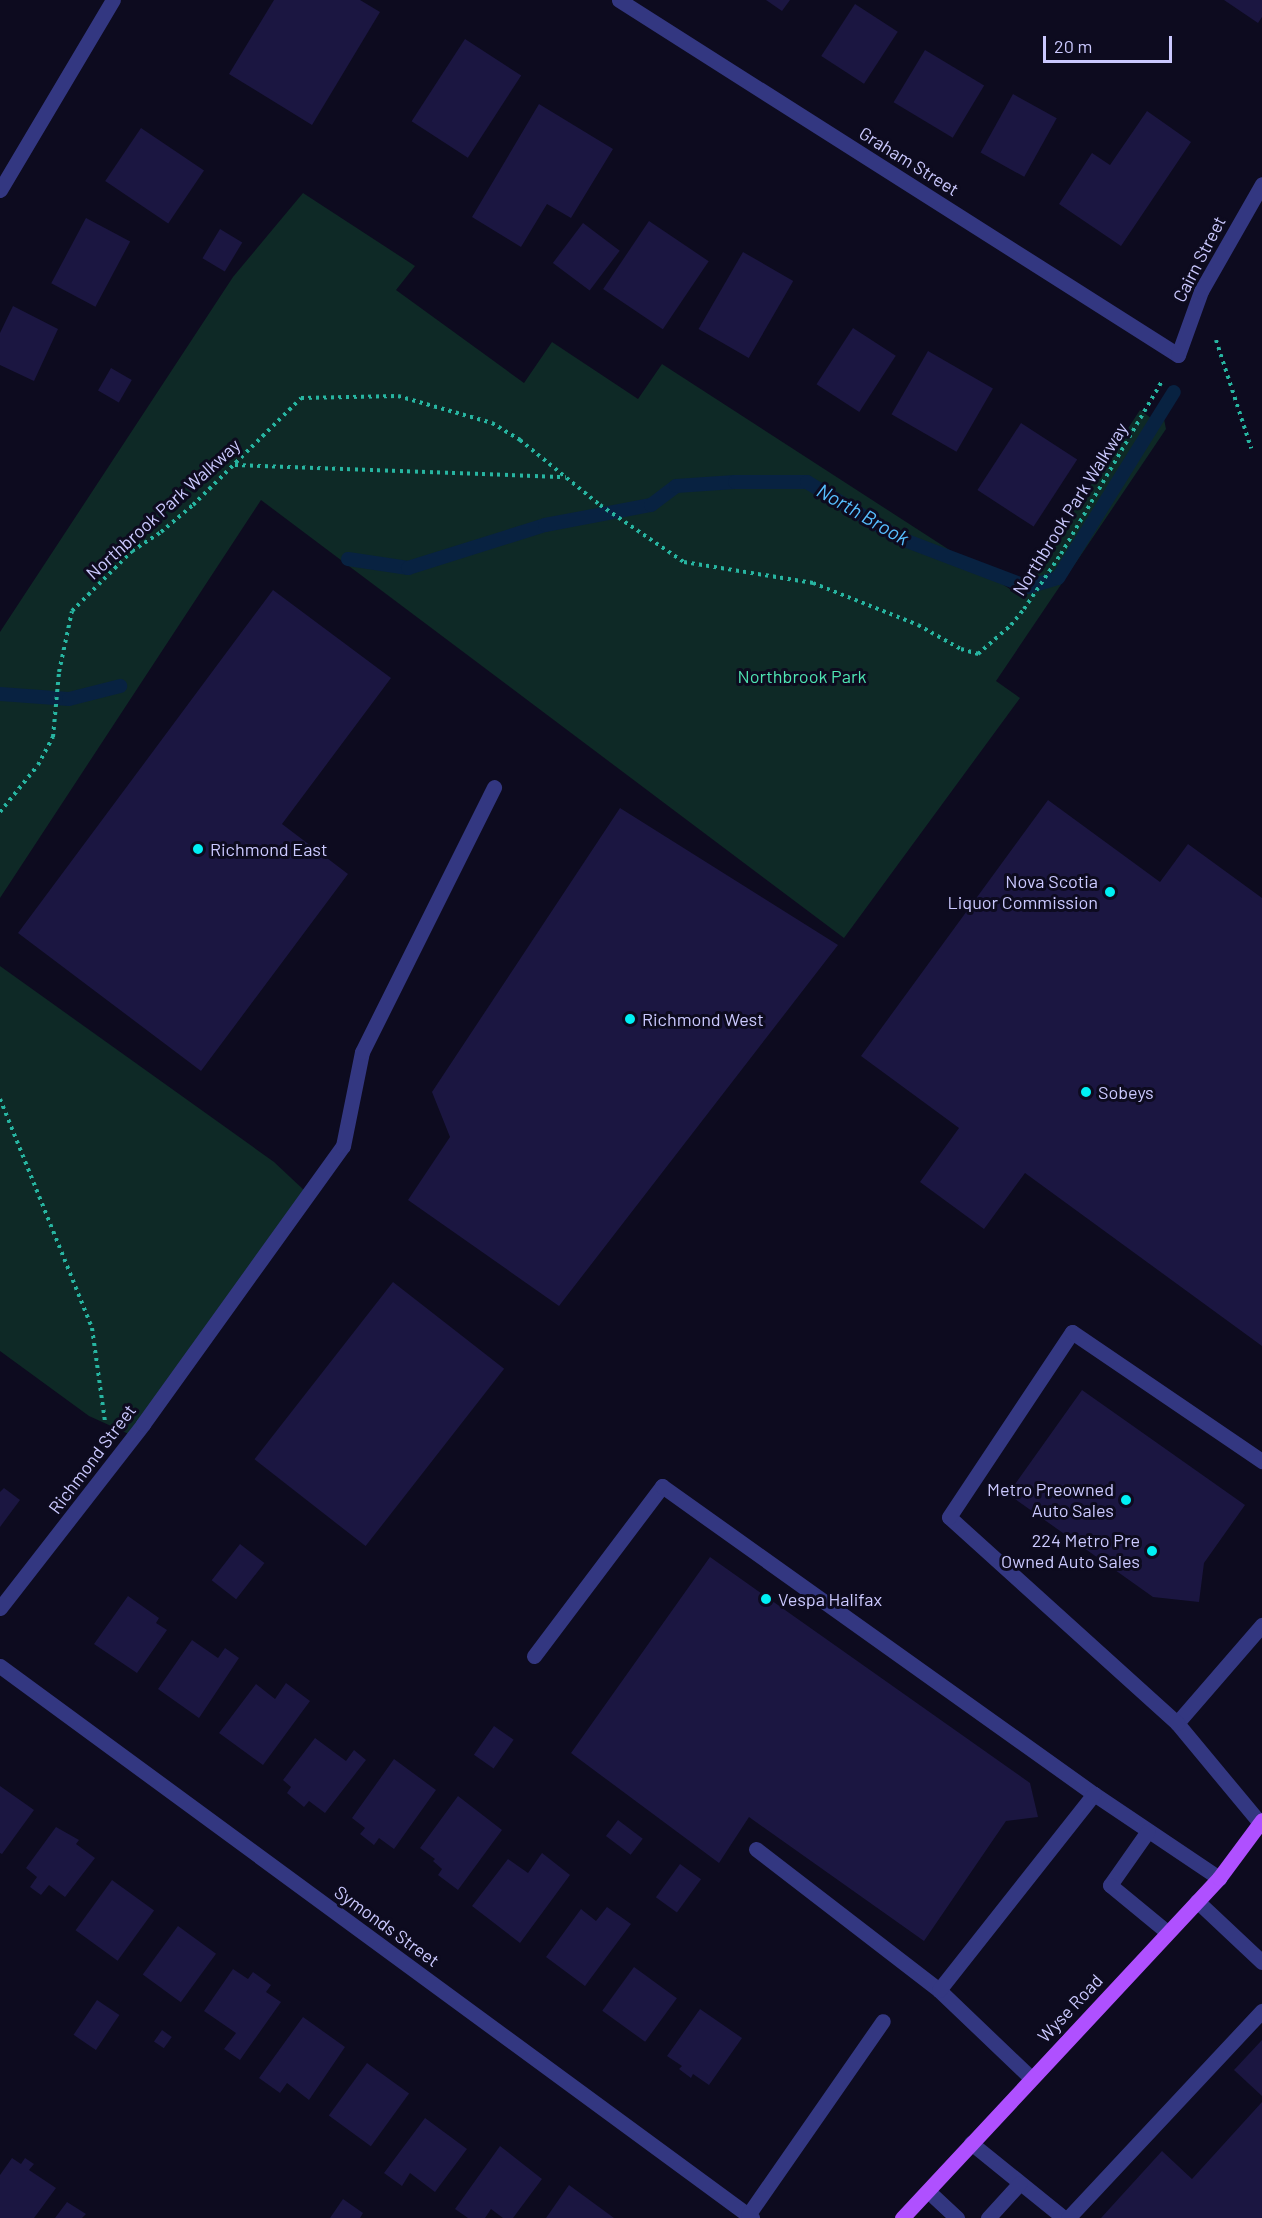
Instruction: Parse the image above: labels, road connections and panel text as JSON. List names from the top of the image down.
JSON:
{
  "streets": {
    "main road": ["Wyse Road"],
    "street": [
      "Graham Street",
      "Cairn Street",
      "Richmond Street",
      "Symonds Street"
    ],
    "path": ["Northbrook Park Walkway"]
  },
  "crossings": [
    ["Graham Street", "Cairn Street"],
    ["Graham Street", "Northbrook Park Walkway"],
    ["Cairn Street", "Northbrook Park Walkway"]
  ],
  "water": ["North Brook"],
  "parks": ["Northbrook Park"],
  "places": [
    "Richmond East",
    "Nova Scotia Liquor Commission",
    "Richmond West",
    "Sobeys",
    "Metro Preowned Auto Sales",
    "224 Metro Pre Owned Auto Sales",
    "Vespa Halifax"
  ],
  "scale_bar": "20 m"
}
